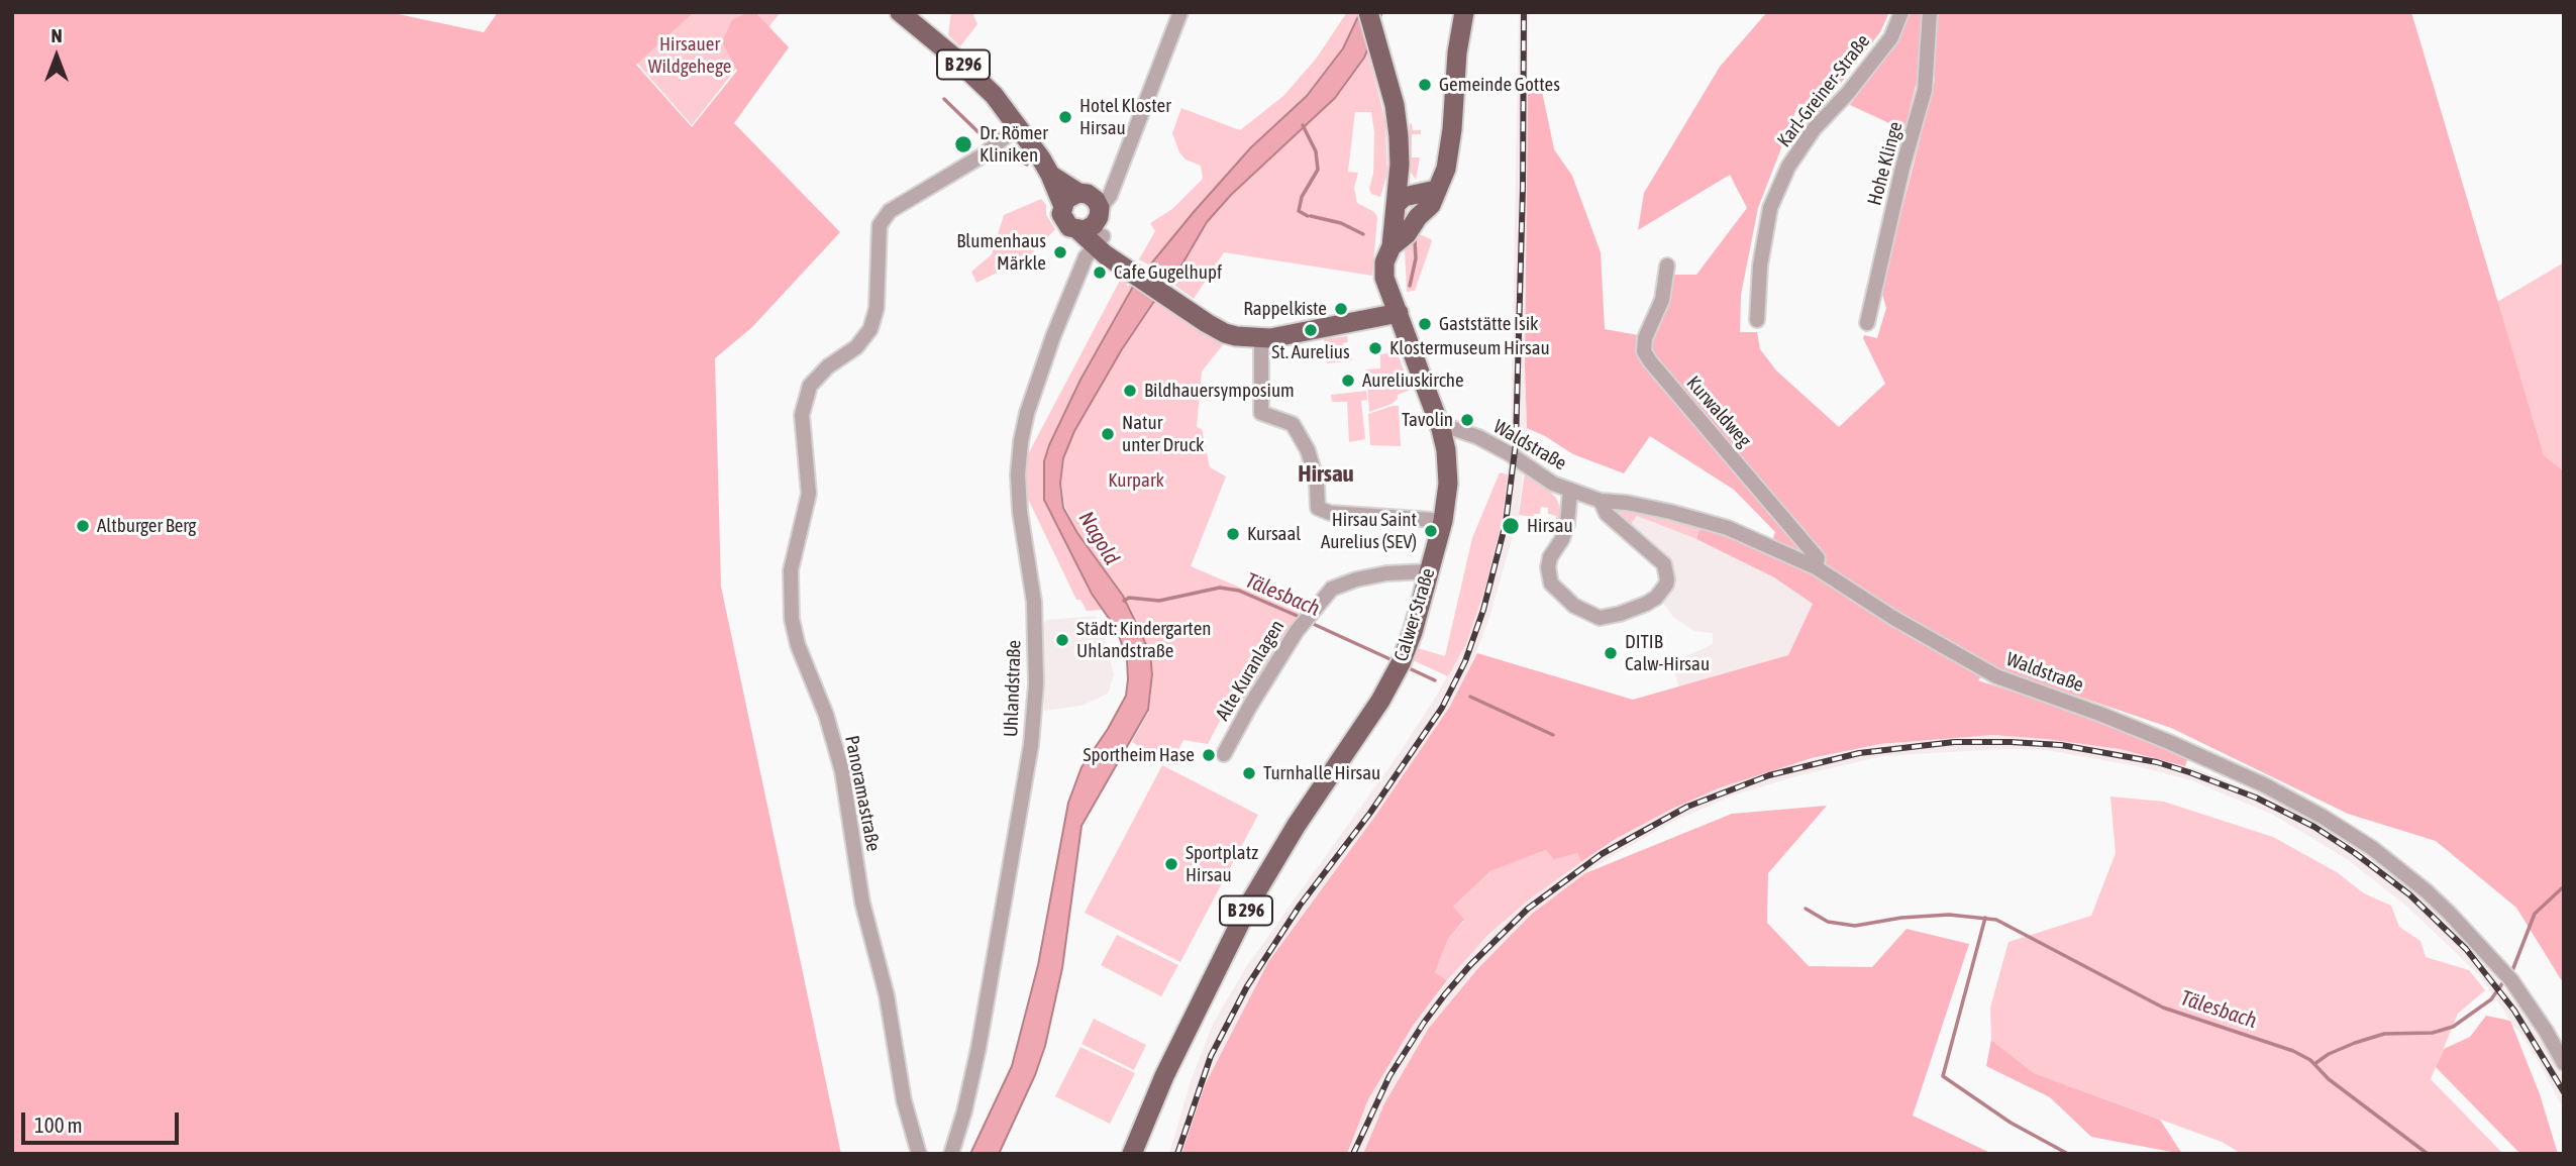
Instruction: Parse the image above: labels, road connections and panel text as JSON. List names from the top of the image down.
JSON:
{
  "streets": {
    "main road": ["B 296", "Calwer Straße"],
    "street": [
      "Karl-Greiner-Straße",
      "Hohe Klinge",
      "Kurwaldweg",
      "Waldstraße",
      "Alte Kuranlagen",
      "Uhlandstraße",
      "Panoramastraße"
    ]
  },
  "crossings": [
    ["B 296", "Calwer Straße"],
    ["B 296", "Uhlandstraße"],
    ["B 296", "Panoramastraße"],
    ["Kurwaldweg", "Waldstraße"],
    ["Waldstraße", "Calwer Straße"],
    ["Calwer Straße", "Alte Kuranlagen"]
  ],
  "districts": ["Hirsau"],
  "water": ["Nagold", "Tälesbach"],
  "parks": ["Hirsauer Wildgehege", "Kurpark"],
  "places": [
    "Gemeinde Gottes",
    "Hotel Kloster Hirsau",
    "Dr. Römer Kliniken",
    "Blumenhaus Märkle",
    "Cafe Gugelhupf",
    "Rappelkiste",
    "Gaststätte Isik",
    "St. Aurelius",
    "Klostermuseum Hirsau",
    "Aureliuskirche",
    "Bildhauersymposium",
    "Tavolin",
    "Natur unter Druck",
    "Altburger Berg",
    "Hirsau",
    "Hirsau Saint Aurelius (SEV)",
    "Kursaal",
    "Städt: Kindergarten Uhlandstraße",
    "DITIB Calw-Hirsau",
    "Sportheim Hase",
    "Turnhalle Hirsau",
    "Sportplatz Hirsau"
  ],
  "scale_bar": "100 m",
  "north": "top"
}
